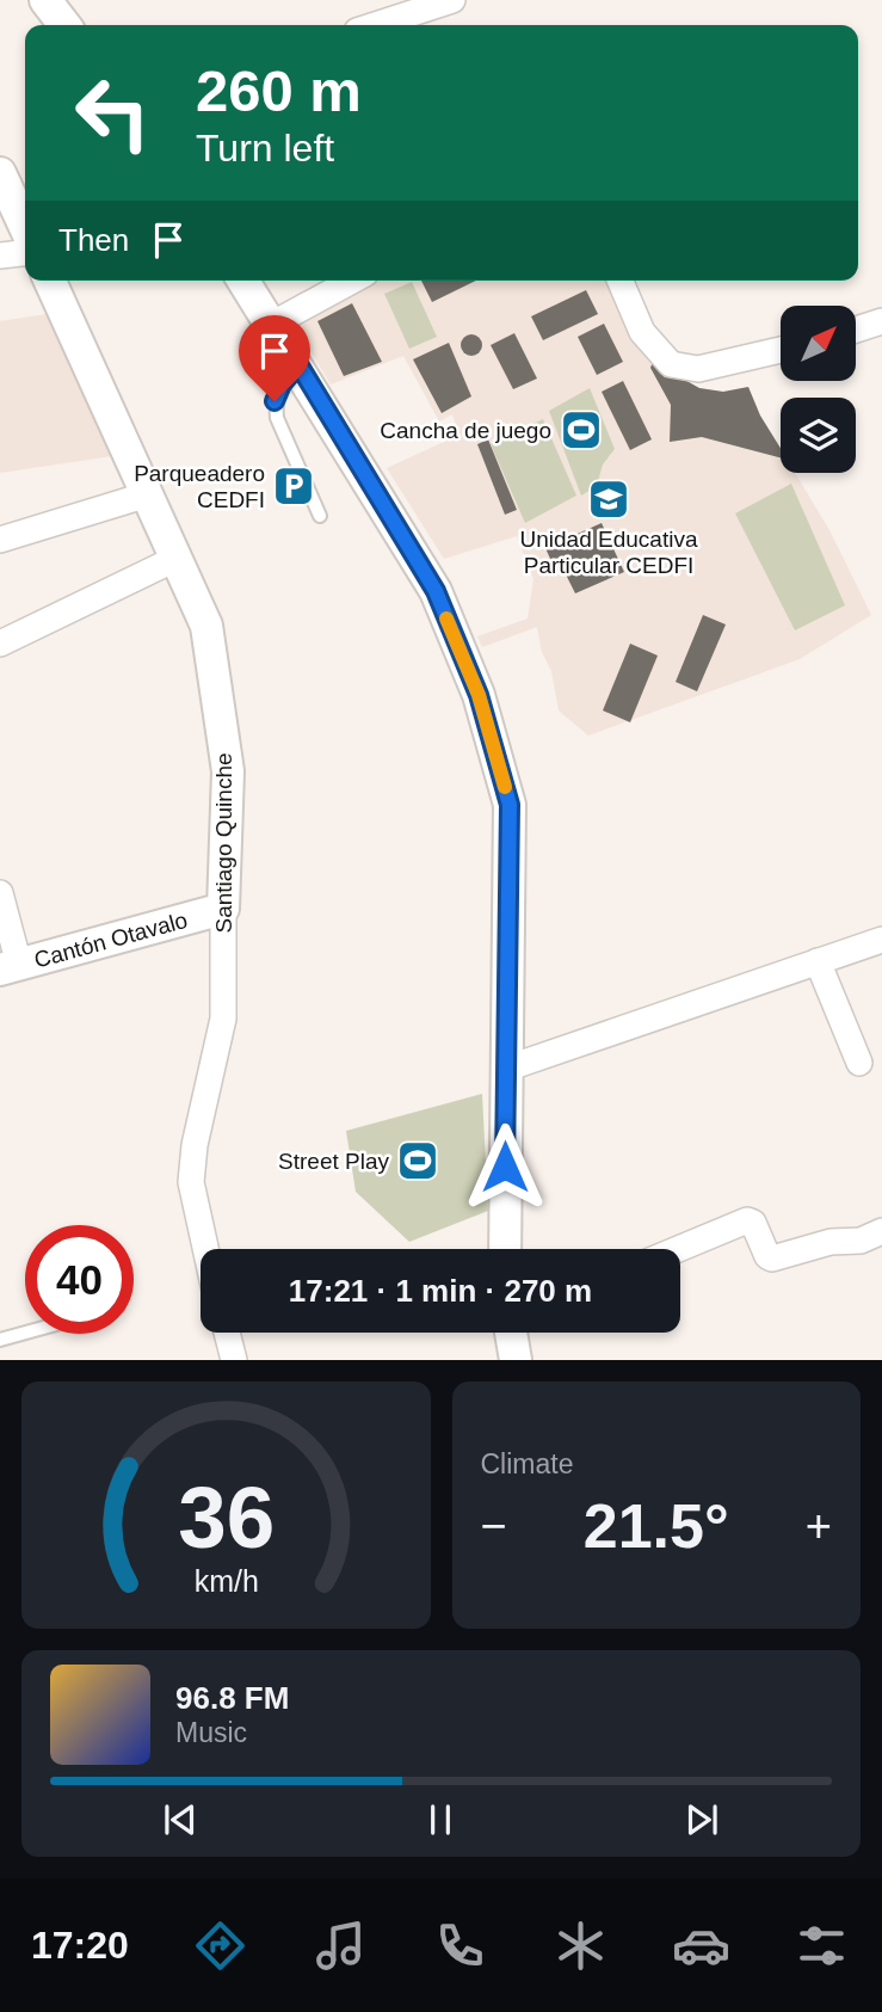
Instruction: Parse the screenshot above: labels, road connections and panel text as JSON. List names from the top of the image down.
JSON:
{
  "streets": {
    "street": ["Santiago Quinche", "Cantón Otavalo"]
  },
  "crossings": [
    ["Santiago Quinche", "Cantón Otavalo"]
  ],
  "places": {
    "sports": ["Cancha de juego", "Street Play"],
    "parking": ["Parqueadero CEDFI"],
    "school or university": ["Unidad Educativa Particular CEDFI"]
  },
  "north": "top right",
  "page": {
    "turn": ["260 m", "Turn left"],
    "then": "Then",
    "limit": "40",
    "trip": "17:21 · 1 min · 270 m",
    "tile": "Climate",
    "heat": ["−", "21.5°", "+"],
    "song": ["96.8 FM", "Music"],
    "tabs": "17:20",
    "gauge": ["36", "km/h"]
  }
}
